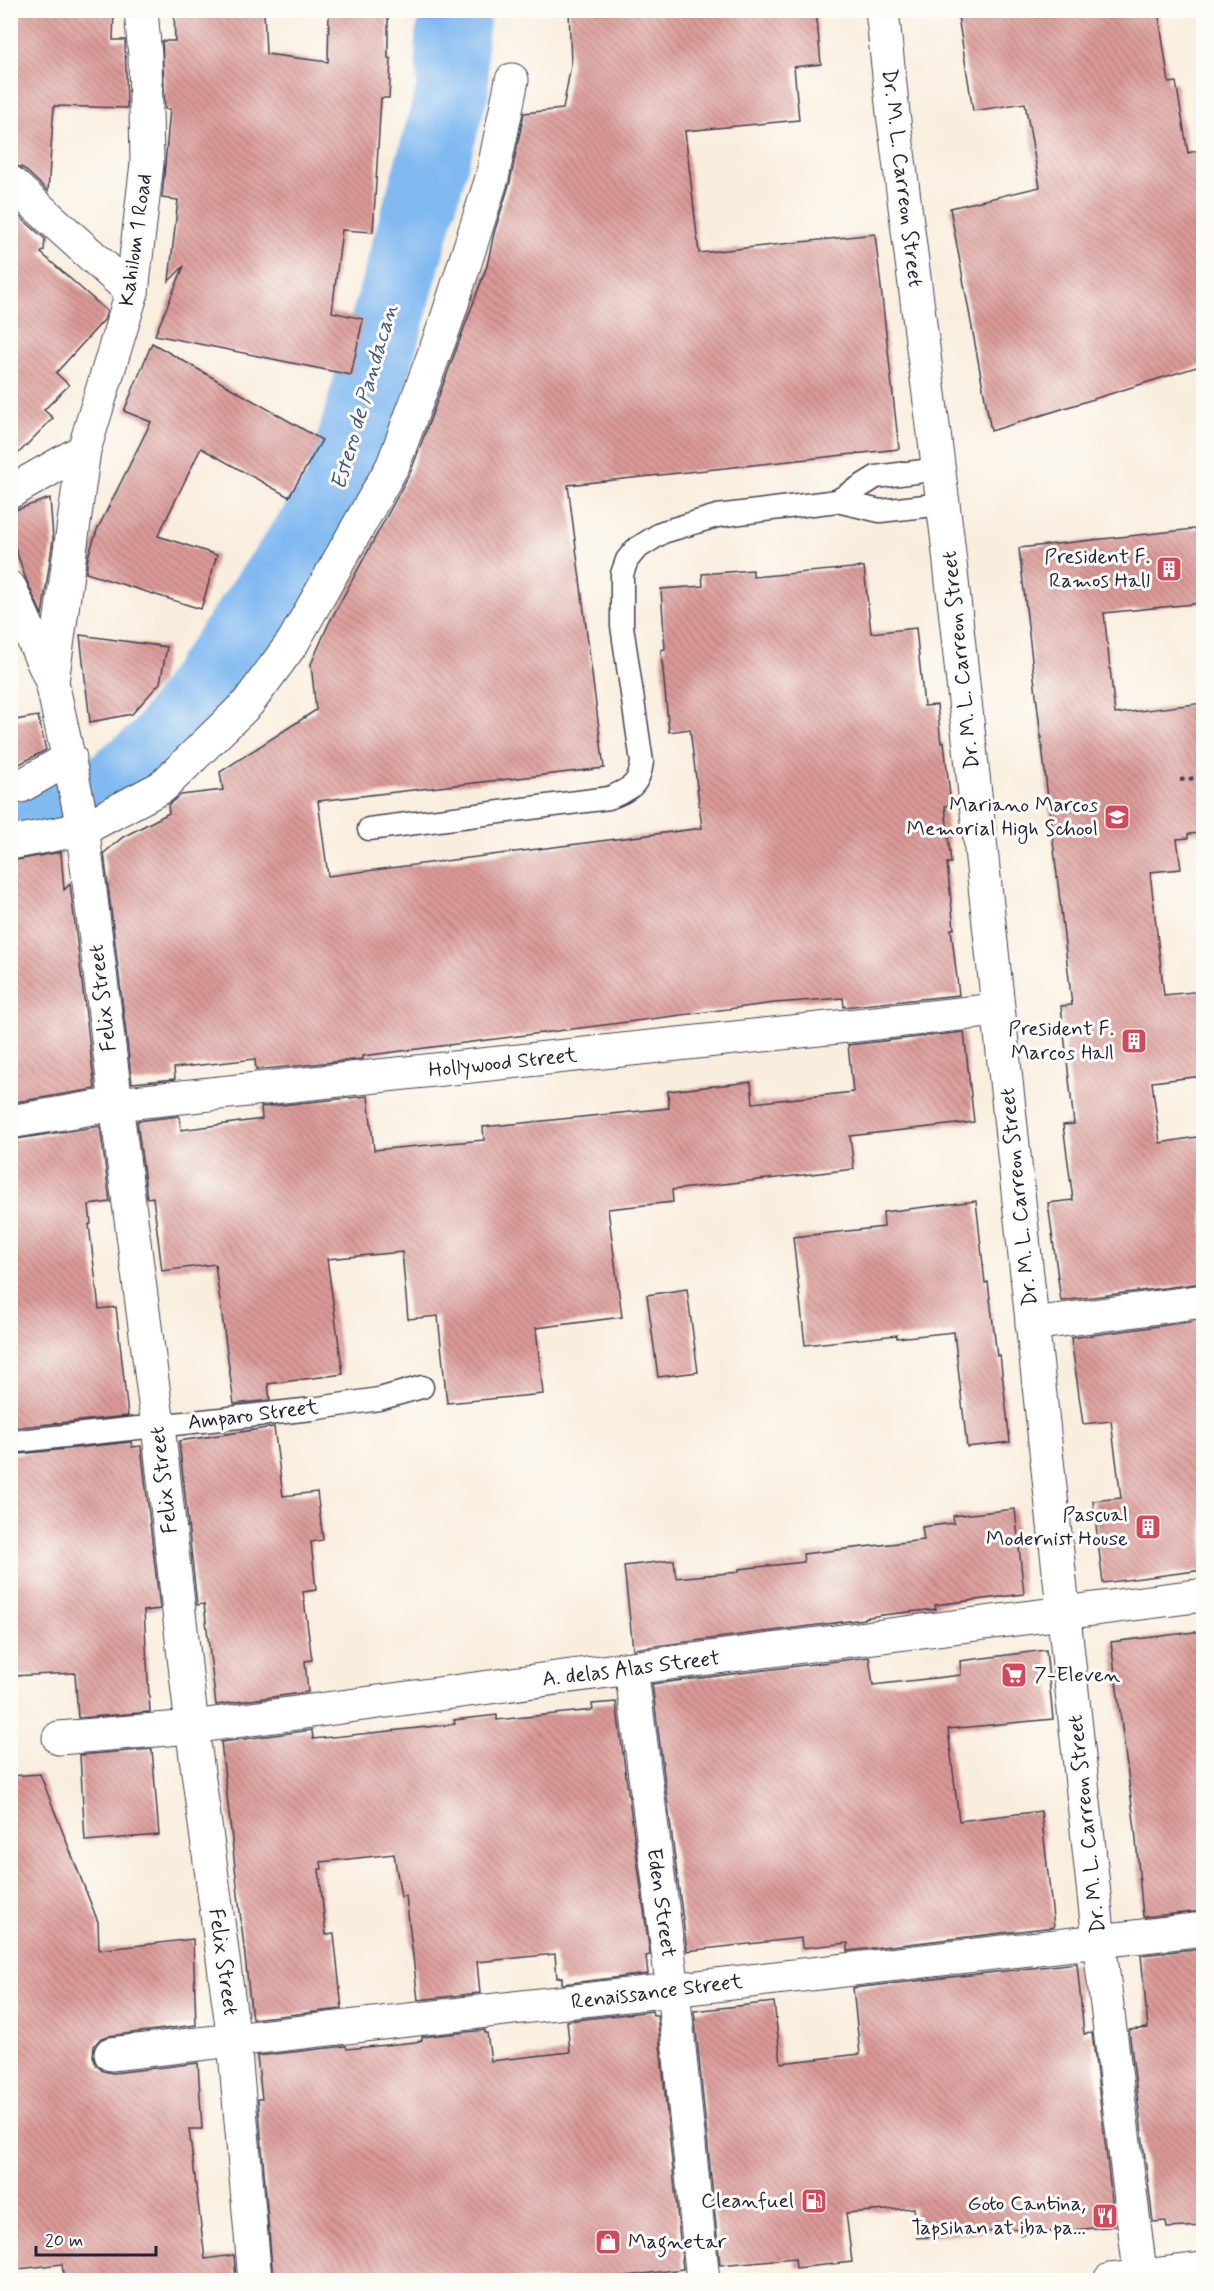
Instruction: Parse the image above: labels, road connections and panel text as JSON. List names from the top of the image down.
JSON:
{
  "streets": {
    "street": [
      "Dr. M. L. Carreon Street",
      "Kahilom 1 Road",
      "Felix Street",
      "Hollywood Street",
      "A. delas Alas Street",
      "Eden Street",
      "Renaissance Street"
    ],
    "lane": ["Amparo Street"]
  },
  "crossings": [
    ["Dr. M. L. Carreon Street", "Hollywood Street"],
    ["Dr. M. L. Carreon Street", "A. delas Alas Street"],
    ["Dr. M. L. Carreon Street", "Renaissance Street"],
    ["Kahilom 1 Road", "Felix Street"],
    ["Felix Street", "Hollywood Street"],
    ["Felix Street", "Amparo Street"],
    ["Felix Street", "A. delas Alas Street"],
    ["Felix Street", "Renaissance Street"],
    ["A. delas Alas Street", "Eden Street"],
    ["Eden Street", "Renaissance Street"]
  ],
  "water": ["Estero de Pandacan"],
  "places": {
    "building": ["President F. Ramos Hall", "President F. Marcos Hall", "Pascual Modernist House"],
    "school or university": ["Mariano Marcos Memorial High School"],
    "supermarket": ["7-Eleven"],
    "fuel station": ["Cleanfuel"],
    "restaurant": ["Goto Cantina, Tapsihan at iba pa..."],
    "shop": ["Magnetar"]
  },
  "scale_bar": "20 m"
}
